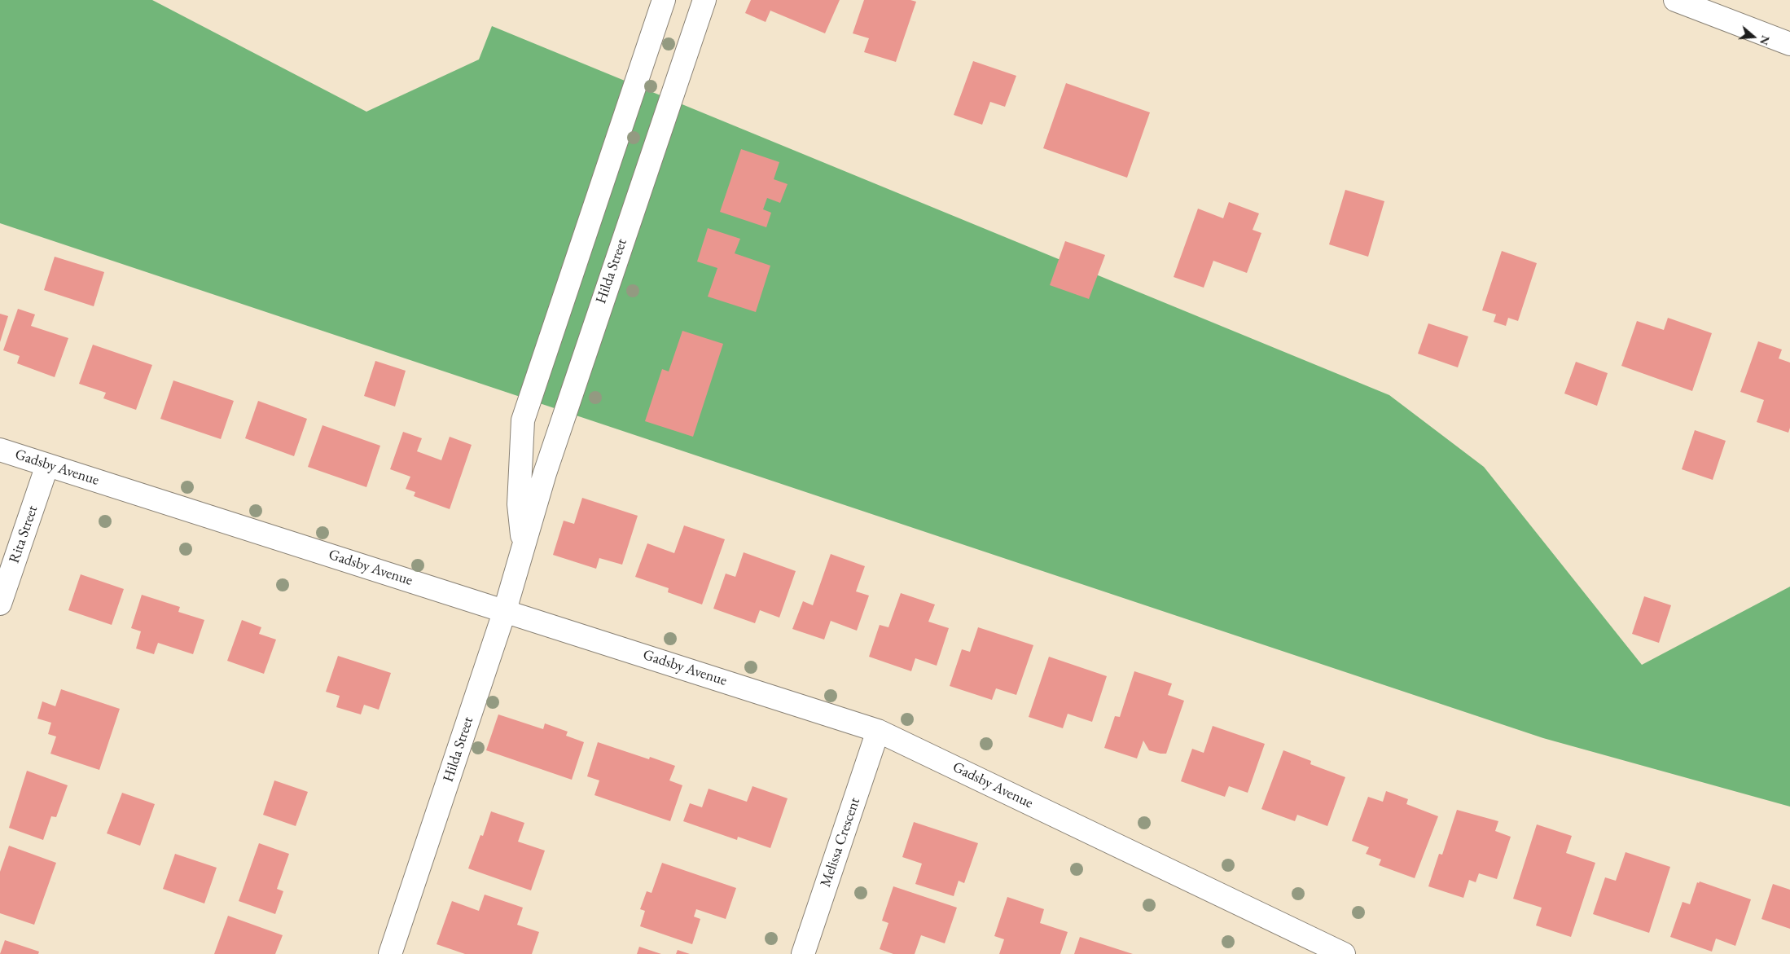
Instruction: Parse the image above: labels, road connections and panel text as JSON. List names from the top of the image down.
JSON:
{
  "streets": {
    "street": [
      "Hilda Street",
      "Gadsby Avenue",
      "Rita Street",
      "Melissa Crescent"
    ]
  },
  "crossings": [
    ["Hilda Street", "Gadsby Avenue"],
    ["Gadsby Avenue", "Rita Street"],
    ["Gadsby Avenue", "Melissa Crescent"]
  ],
  "north": "right"
}
